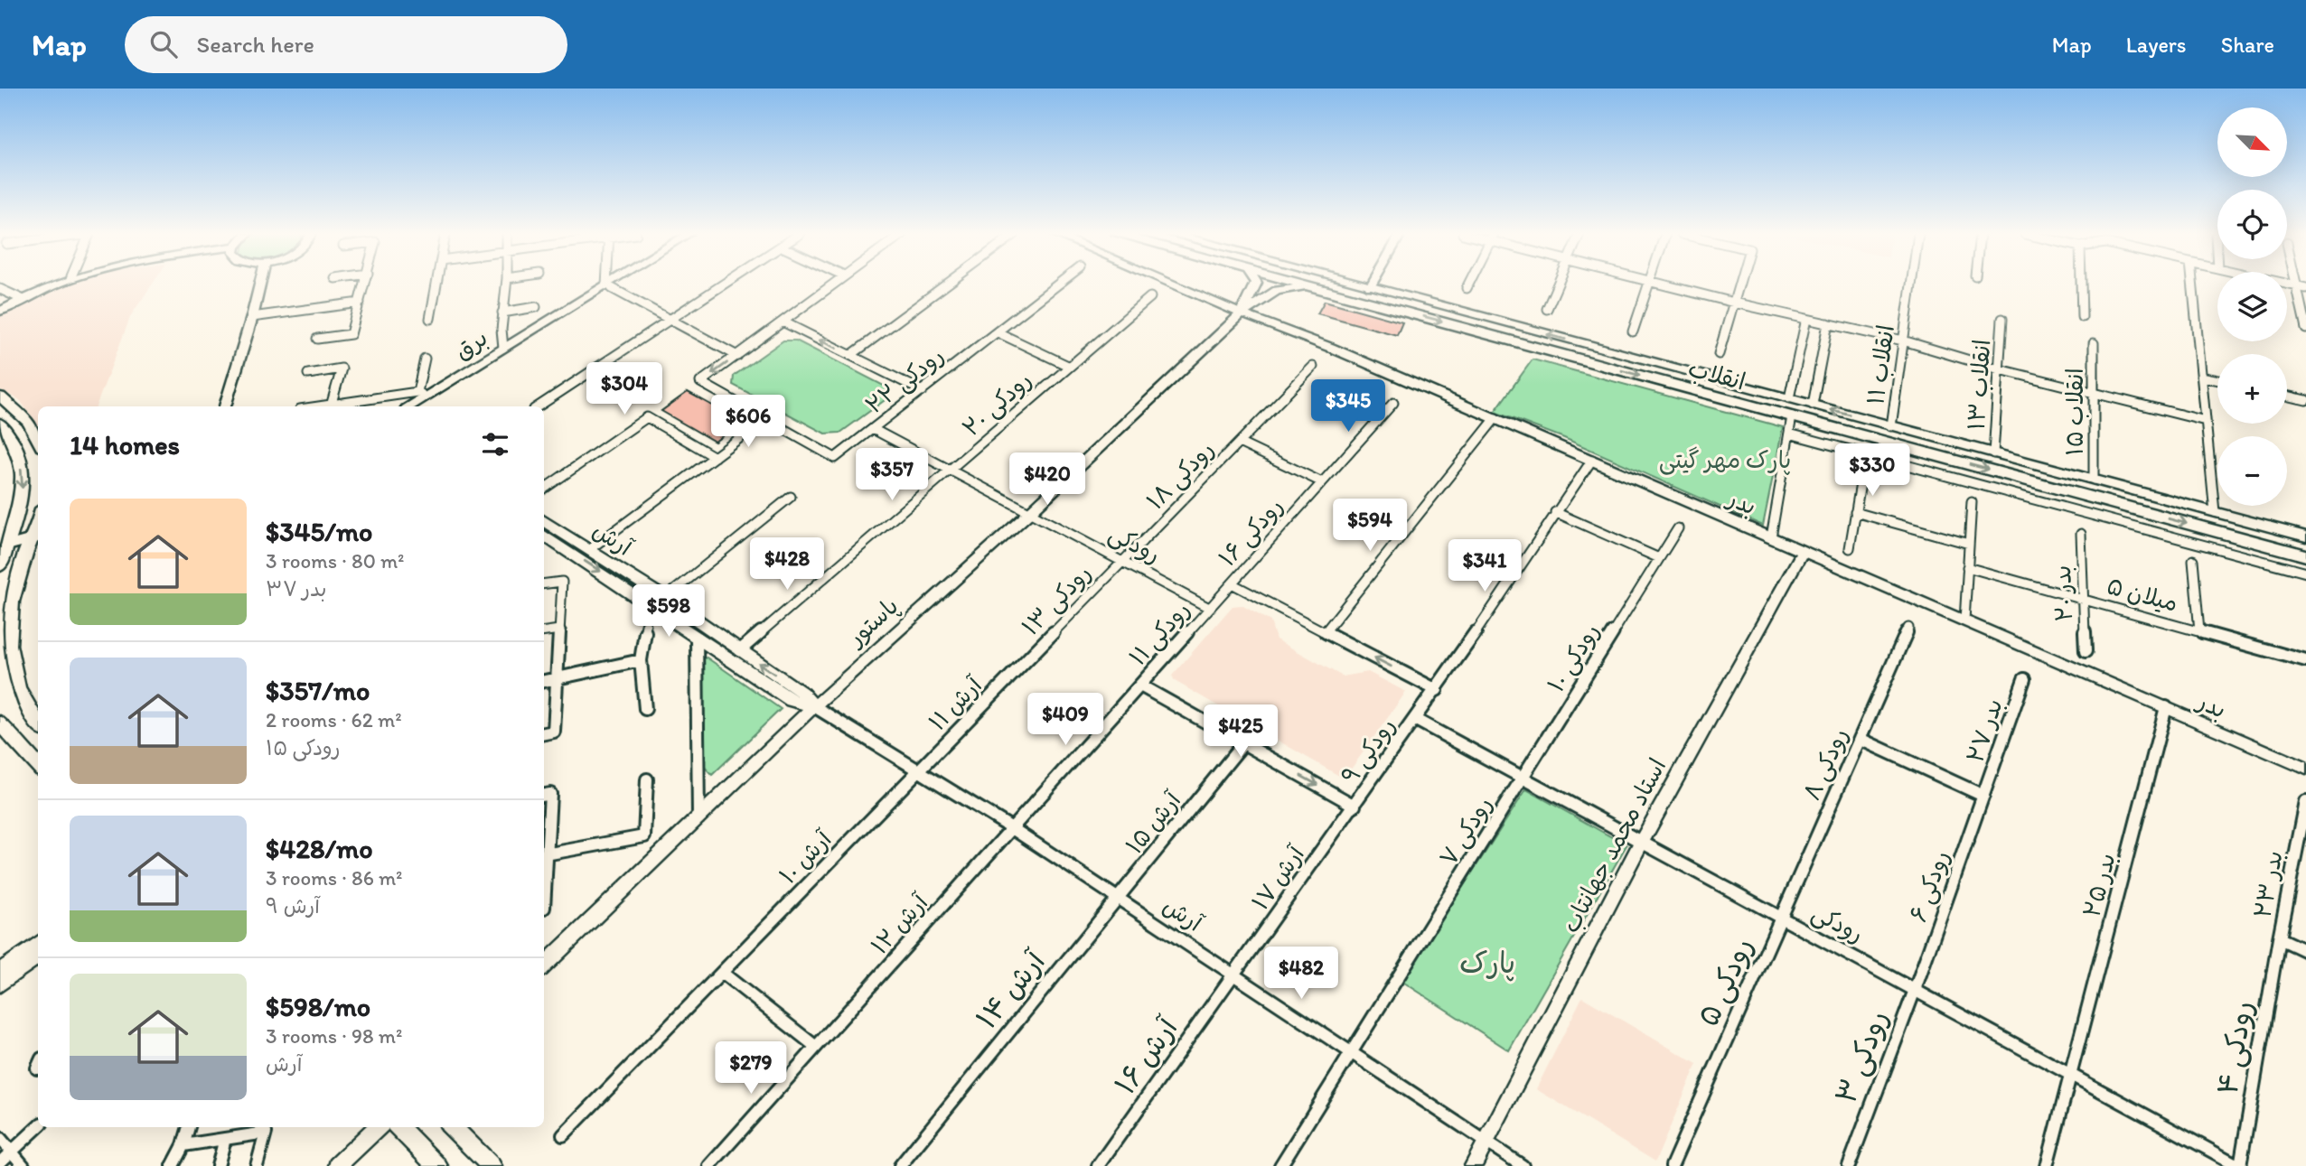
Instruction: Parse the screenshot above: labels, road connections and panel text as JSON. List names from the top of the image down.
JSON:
{
  "streets": {
    "main road": ["انقلاب"],
    "street": [
      "برق",
      "انقلاب ۱۱",
      "رودکی ۲۲",
      "انقلاب ۱۳",
      "رودکی ۲۰",
      "انقلاب ۱۵",
      "رودکی ۱۸",
      "بدر",
      "رودکی ۱۶",
      "آرش",
      "رودکی",
      "بدر ۲۰",
      "میلان ۵",
      "رودکی ۱۳",
      "پاستور",
      "رودکی ۱۱",
      "رودکی ۱۰",
      "آرش ۱۱",
      "بدر ۲۷",
      "رودکی ۹",
      "رودکی ۸",
      "آرش ۱۵",
      "رودکی ۷",
      "استاد محمد جهانتاب",
      "آرش ۱۰",
      "آرش ۱۷",
      "بدر ۲۳",
      "بدر ۲۵",
      "رودکی ۶",
      "آرش ۱۲",
      "رودکی ۵",
      "آرش ۱۴",
      "رودکی ۴",
      "آرش ۱۶",
      "رودکی ۳"
    ]
  },
  "crossings": [
    ["انقلاب ۱۱", "انقلاب"],
    ["انقلاب", "انقلاب ۱۳"],
    ["انقلاب", "انقلاب ۱۵"],
    ["رودکی ۲۲", "رودکی"],
    ["رودکی ۲۰", "آرش"],
    ["رودکی ۲۰", "رودکی"],
    ["رودکی ۱۸", "رودکی"],
    ["رودکی ۱۸", "رودکی ۱۳"],
    ["بدر", "پاستور"],
    ["بدر", "رودکی ۹"],
    ["بدر", "استاد محمد جهانتاب"],
    ["بدر", "بدر ۲۵"],
    ["رودکی ۱۶", "رودکی"],
    ["رودکی ۱۶", "رودکی ۱۱"],
    ["آرش", "پاستور"],
    ["آرش", "رودکی ۱۱"],
    ["آرش", "آرش ۱۱"],
    ["آرش", "آرش ۱۵"],
    ["آرش", "رودکی ۷"],
    ["آرش", "استاد محمد جهانتاب"],
    ["آرش", "آرش ۱۰"],
    ["آرش", "آرش ۱۷"],
    ["آرش", "آرش ۱۲"],
    ["آرش", "آرش ۱۴"],
    ["آرش", "آرش ۱۶"],
    ["رودکی", "رودکی ۱۳"],
    ["رودکی", "پاستور"],
    ["رودکی", "رودکی ۱۱"],
    ["رودکی", "رودکی ۱۰"],
    ["رودکی", "رودکی ۹"],
    ["رودکی", "رودکی ۸"],
    ["رودکی", "رودکی ۷"],
    ["رودکی", "استاد محمد جهانتاب"],
    ["رودکی", "بدر ۲۵"],
    ["رودکی", "رودکی ۶"],
    ["رودکی", "رودکی ۵"],
    ["رودکی", "رودکی ۴"],
    ["رودکی", "رودکی ۳"],
    ["بدر ۲۰", "میلان ۵"],
    ["رودکی ۱۳", "آرش ۱۱"],
    ["رودکی ۱۱", "آرش ۱۲"],
    ["رودکی ۱۰", "رودکی ۷"],
    ["آرش ۱۱", "آرش ۱۰"],
    ["بدر ۲۷", "رودکی ۶"],
    ["رودکی ۹", "آرش ۱۷"],
    ["رودکی ۸", "رودکی ۵"],
    ["آرش ۱۵", "آرش ۱۴"],
    ["آرش ۱۷", "آرش ۱۶"],
    ["بدر ۲۳", "رودکی ۴"],
    ["رودکی ۶", "رودکی ۳"]
  ],
  "parks": ["پارک مهر گیتی", "پارک"],
  "north": "bottom right",
  "page": {
    "header": "Map",
    "search": "Search here",
    "nav": ["Map", "Layers", "Share"],
    "map_buttons": ["+", "−"],
    "price": [
      "$304",
      "$345",
      "$606",
      "$330",
      "$357",
      "$420",
      "$594",
      "$428",
      "$341",
      "$598",
      "$409",
      "$425",
      "$482",
      "$279"
    ],
    "heading": "14 homes",
    "list": [
      {
        "name": "$345/mo",
        "note": "3 rooms · 80 m² · بدر ۳۷"
      },
      {
        "name": "$357/mo",
        "note": "2 rooms · 62 m² · رودکی ۱۵"
      },
      {
        "name": "$428/mo",
        "note": "3 rooms · 86 m² · آرش ۹"
      },
      {
        "name": "$598/mo",
        "note": "3 rooms · 98 m² · آرش"
      }
    ]
  }
}
